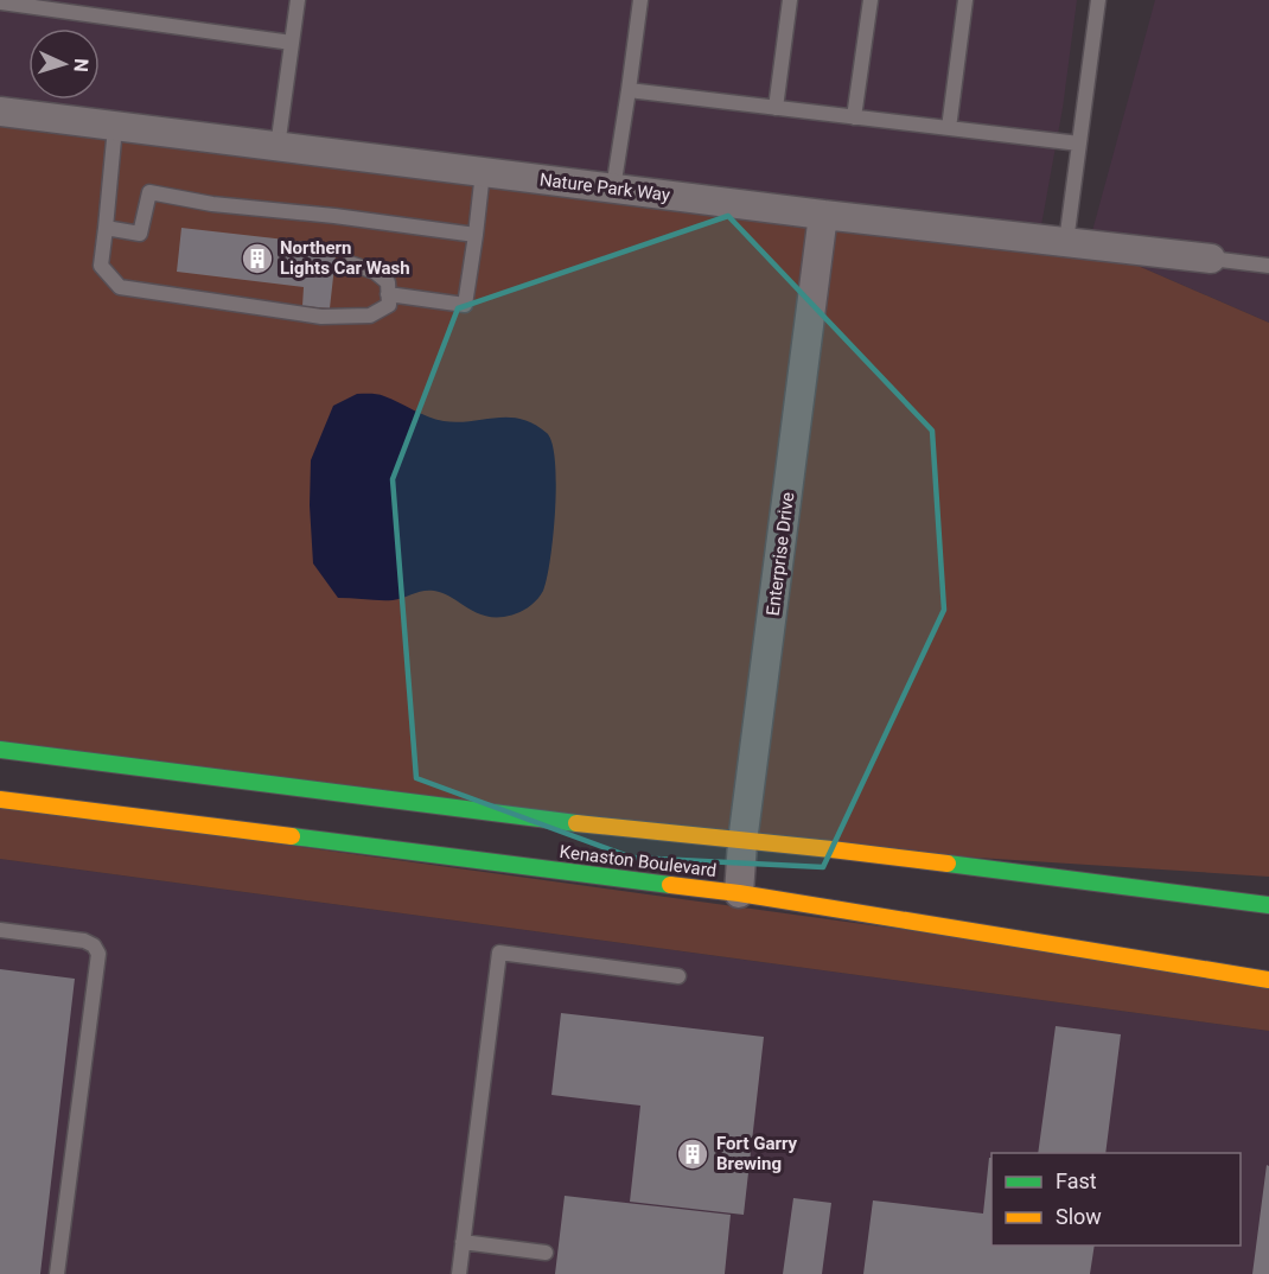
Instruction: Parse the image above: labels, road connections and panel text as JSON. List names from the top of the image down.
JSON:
{
  "streets": {
    "main road": ["Kenaston Boulevard"],
    "street": ["Nature Park Way", "Enterprise Drive"]
  },
  "crossings": [
    ["Nature Park Way", "Enterprise Drive"],
    ["Enterprise Drive", "Kenaston Boulevard"]
  ],
  "places": {
    "building": ["Northern Lights Car Wash", "Fort Garry Brewing"]
  },
  "legend": ["Fast", "Slow"],
  "north": "right"
}
